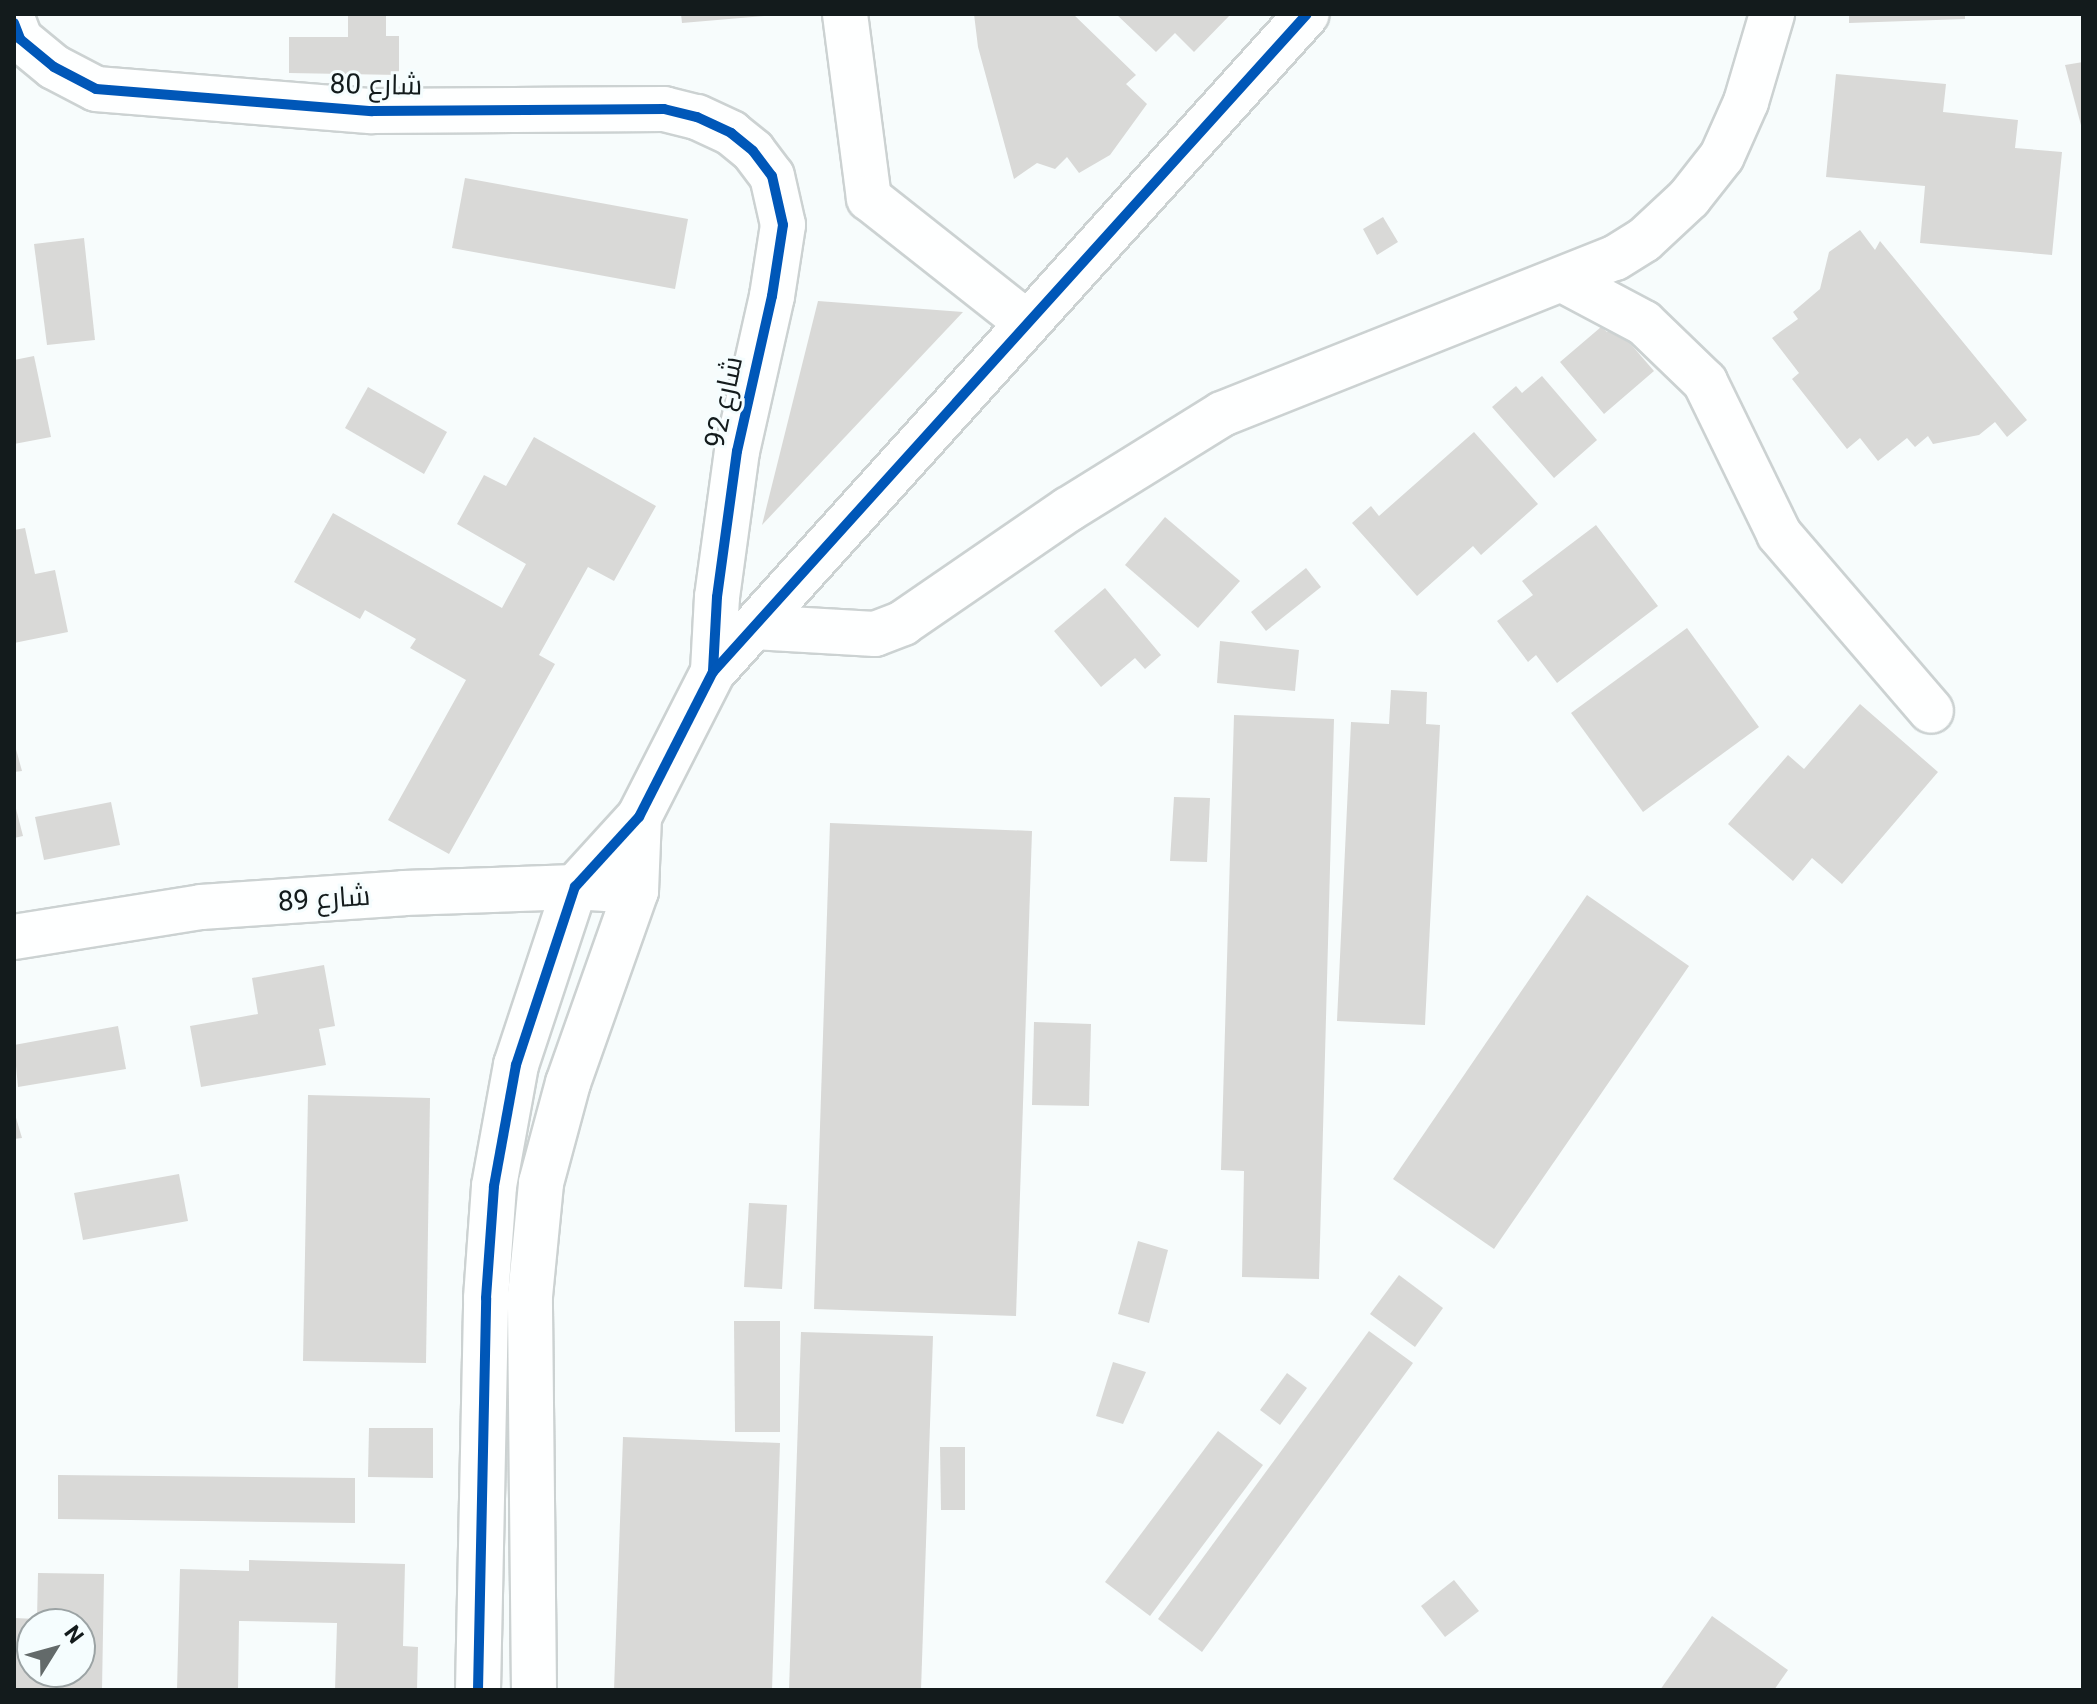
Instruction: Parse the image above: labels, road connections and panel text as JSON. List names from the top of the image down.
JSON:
{
  "streets": {
    "street": ["شارع 80", "شارع 92", "شارع 89"]
  },
  "crossings": [
    ["شارع 80", "شارع 92"]
  ],
  "north": "top right"
}
